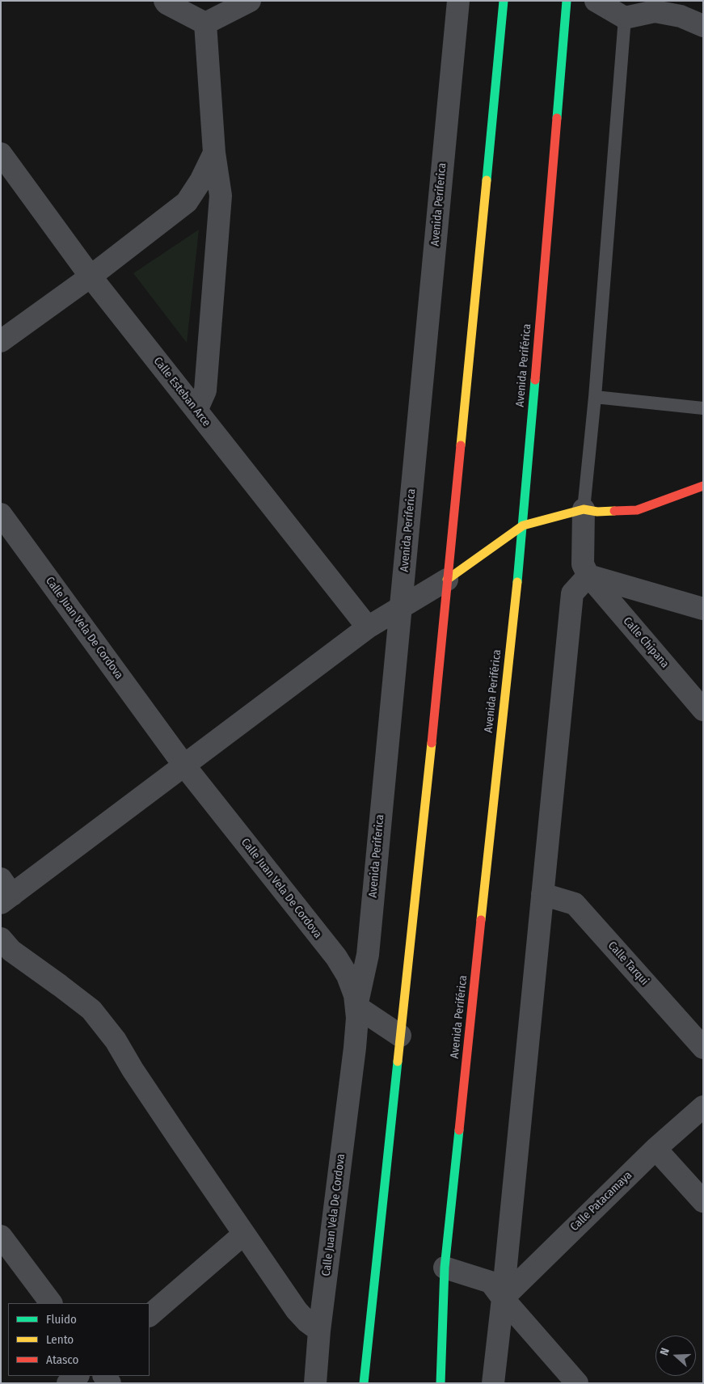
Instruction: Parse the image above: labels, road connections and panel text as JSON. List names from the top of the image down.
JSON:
{
  "streets": {
    "street": [
      "Avenida Periferica",
      "Avenida Periférica",
      "Calle Esteban Arce",
      "Calle Juan Vela De Cordova",
      "Calle Chipana",
      "Calle Tarqui",
      "Calle Patacamaya"
    ]
  },
  "crossings": [
    ["Avenida Periferica", "Calle Juan Vela De Cordova"]
  ],
  "legend": ["Fluido", "Lento", "Atasco"],
  "north": "left"
}
